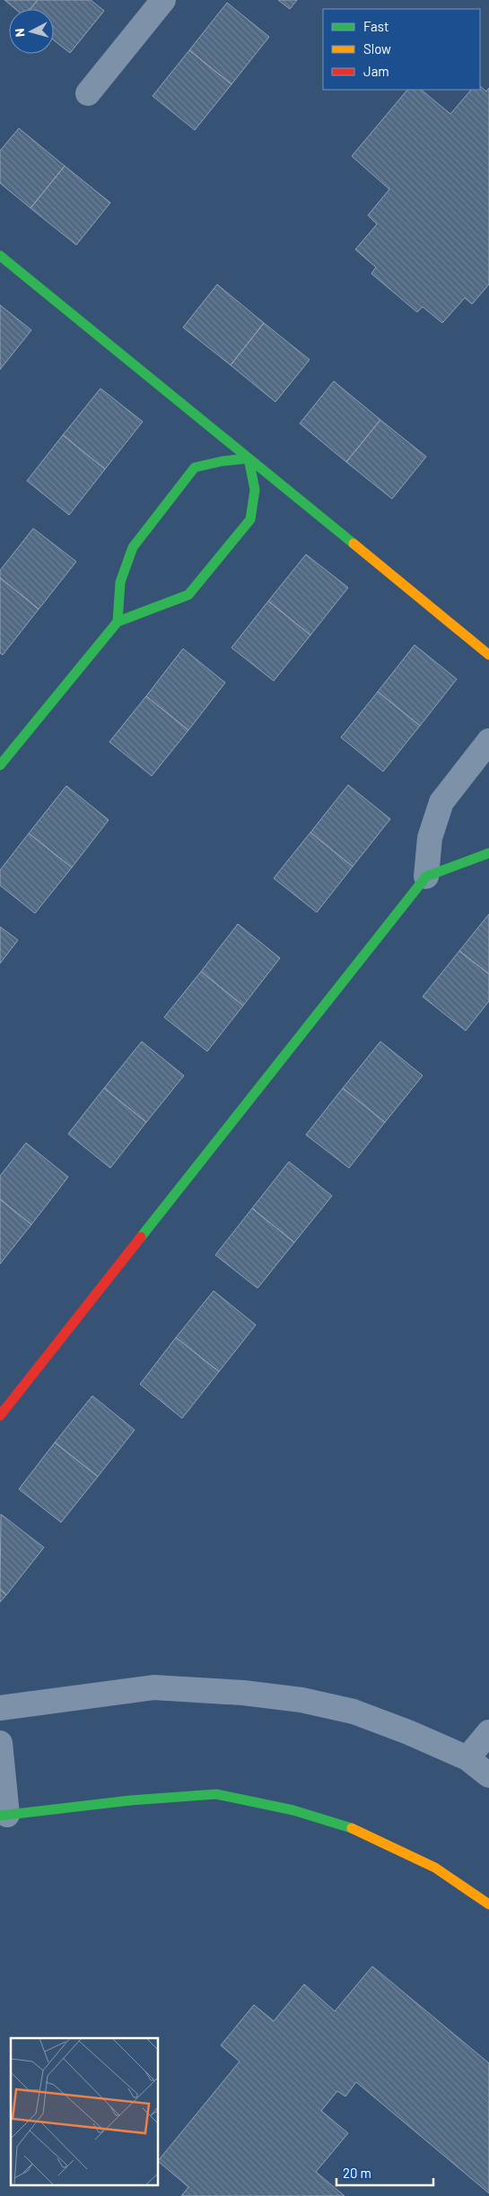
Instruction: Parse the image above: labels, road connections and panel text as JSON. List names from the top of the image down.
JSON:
{
  "legend": ["Fast", "Slow", "Jam"],
  "scale_bar": "20 m",
  "north": "left"
}
